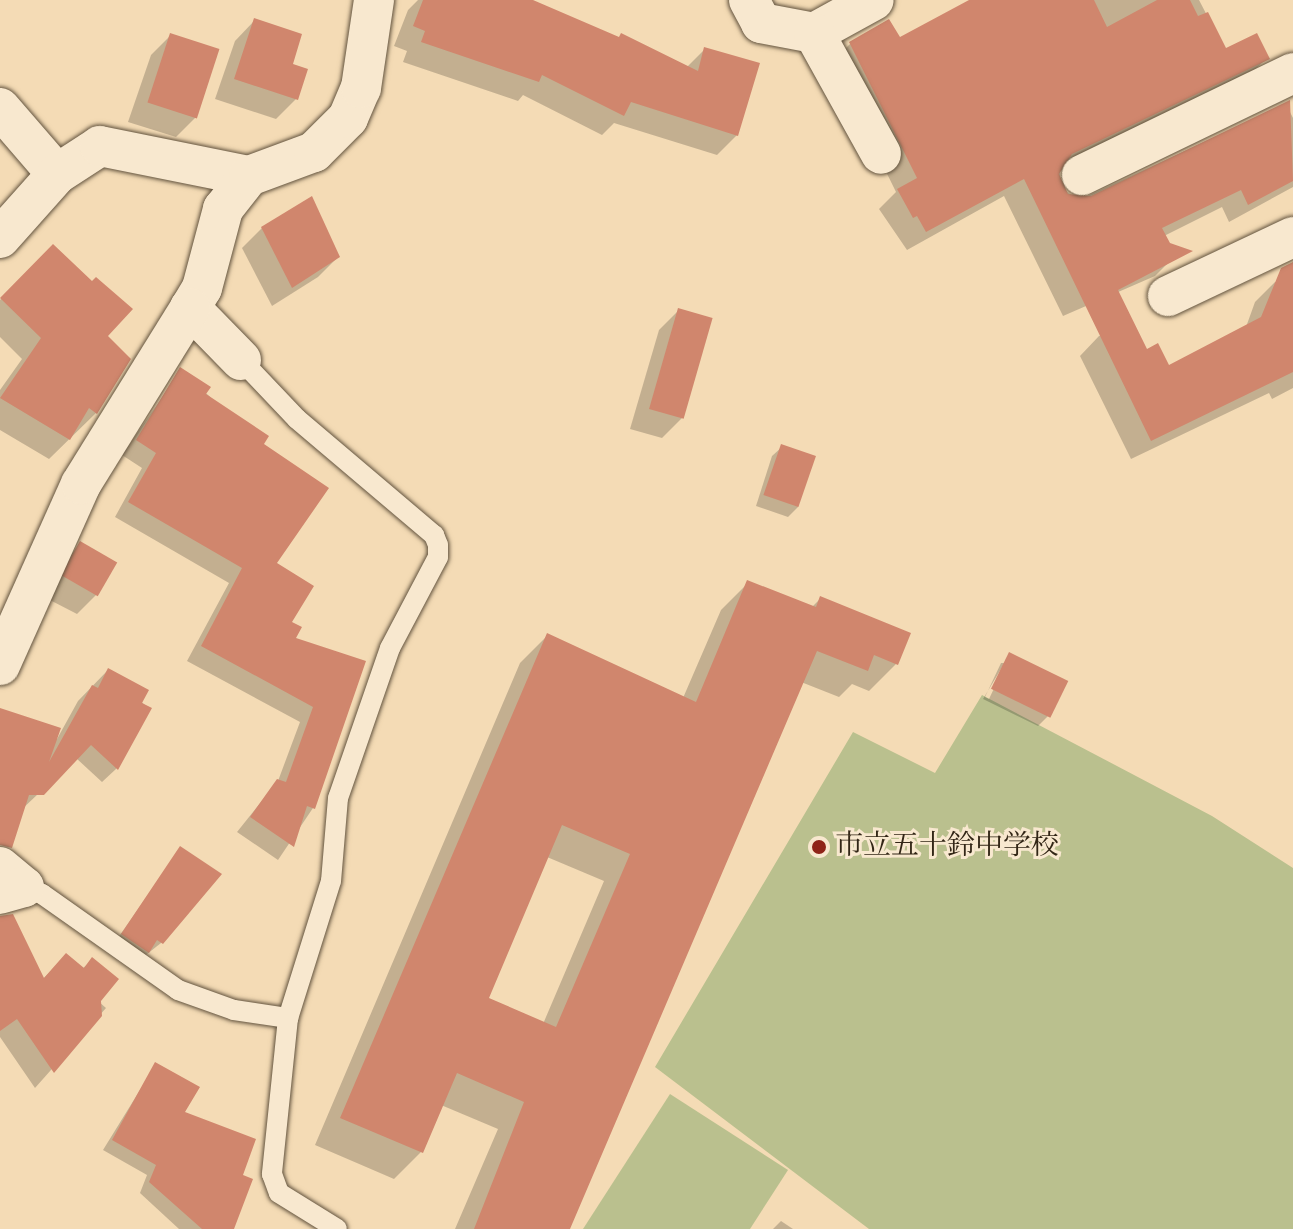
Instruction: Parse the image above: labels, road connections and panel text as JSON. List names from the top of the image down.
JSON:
{
  "places": ["市立五十鈴中学校"]
}
